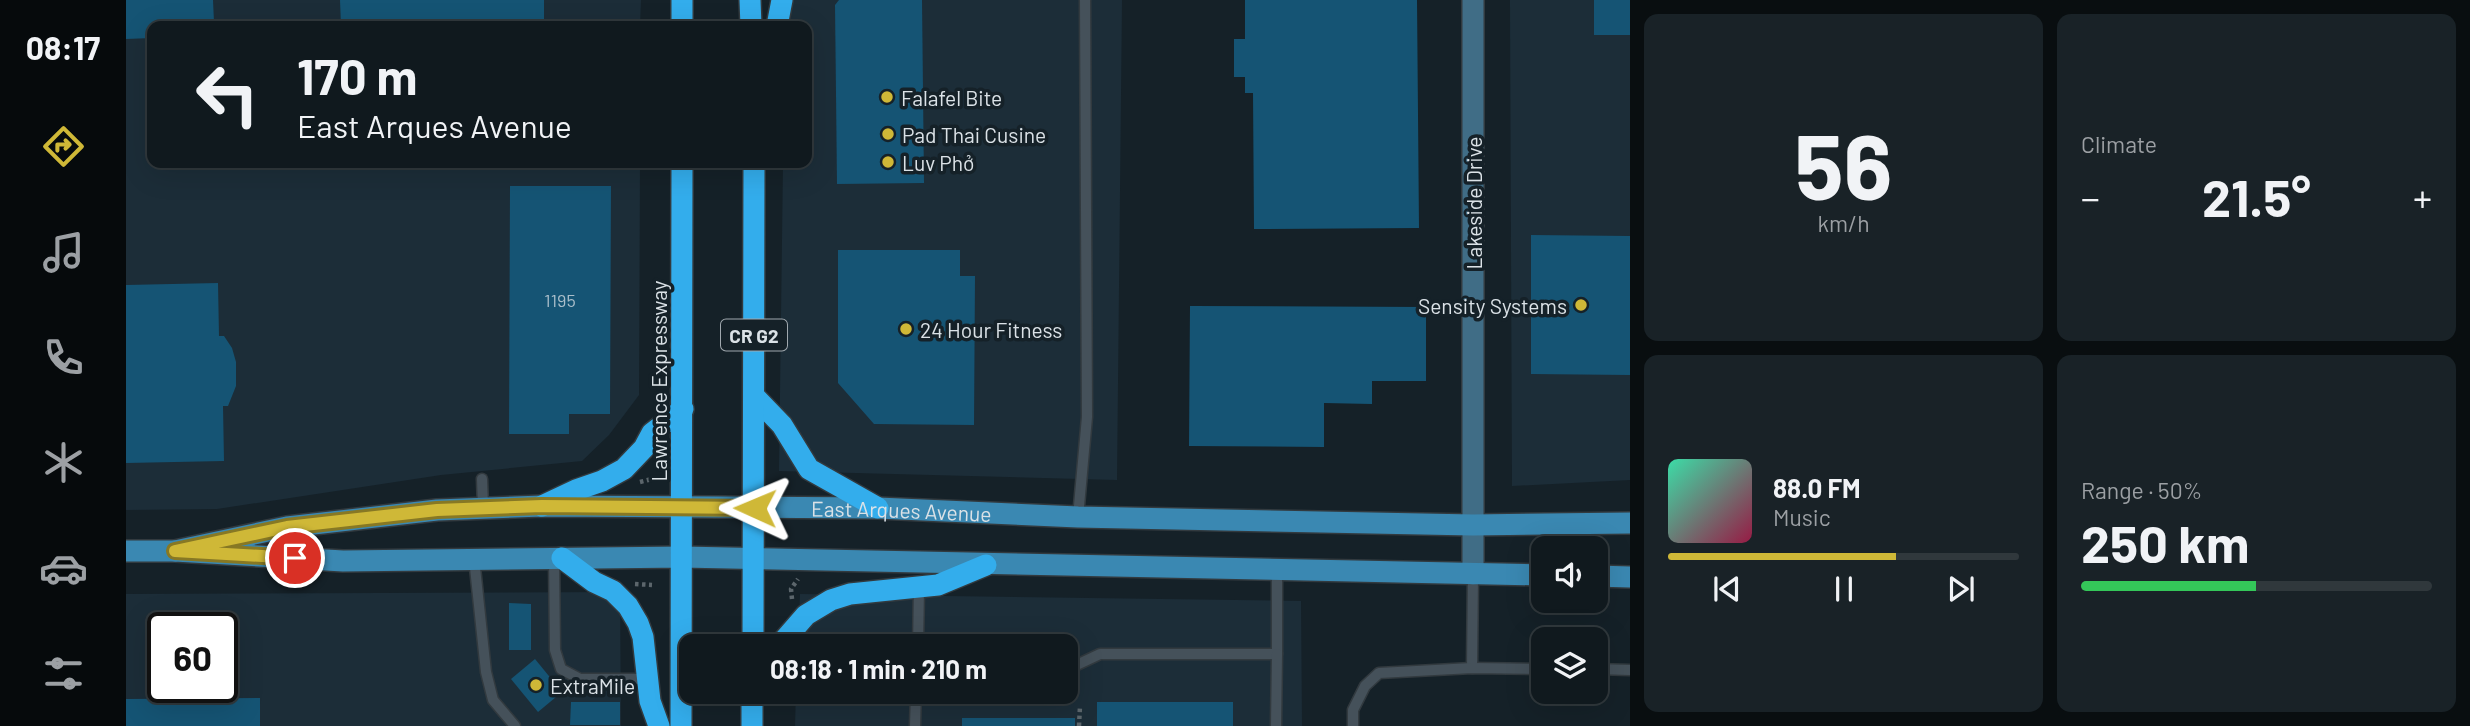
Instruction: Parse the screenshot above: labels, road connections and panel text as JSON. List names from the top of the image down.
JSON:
{
  "streets": {
    "highway": ["CR G2", "Lawrence Expressway"],
    "main road": ["East Arques Avenue"],
    "street": ["Lakeside Drive"]
  },
  "crossings": [
    ["Lakeside Drive", "East Arques Avenue"],
    ["CR G2", "East Arques Avenue"],
    ["Lawrence Expressway", "East Arques Avenue"]
  ],
  "places": [
    "Falafel Bite",
    "Pad Thai Cusine",
    "Luv Phở",
    "Sensity Systems",
    "24 Hour Fitness",
    "ExtraMile"
  ],
  "house_numbers": ["1195"],
  "page": {
    "tabs": "08:17",
    "tile": [
      ["56", "km/h"],
      "Climate",
      ["Range · 50%", "250 km"]
    ],
    "turn": ["170 m", "East Arques Avenue"],
    "heat": ["−", "21.5°", "+"],
    "song": ["88.0 FM", "Music"],
    "limit": "60",
    "trip": "08:18 · 1 min · 210 m"
  }
}
